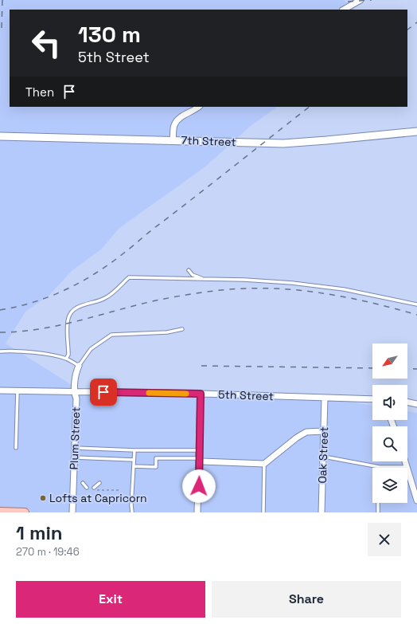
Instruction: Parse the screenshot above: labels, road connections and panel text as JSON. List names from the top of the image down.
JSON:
{
  "streets": {
    "street": [
      "7th Street",
      "5th Street",
      "Plum Street",
      "Oak Street"
    ]
  },
  "crossings": [
    ["5th Street", "Plum Street"],
    ["5th Street", "Oak Street"]
  ],
  "places": ["Lofts at Capricorn"],
  "north": "bottom left",
  "page": {
    "turn": ["130 m", "5th Street"],
    "then": "Then",
    "heading": ["1 min", "270 m · 19:46"],
    "buttons": ["Exit", "Share"]
  }
}
